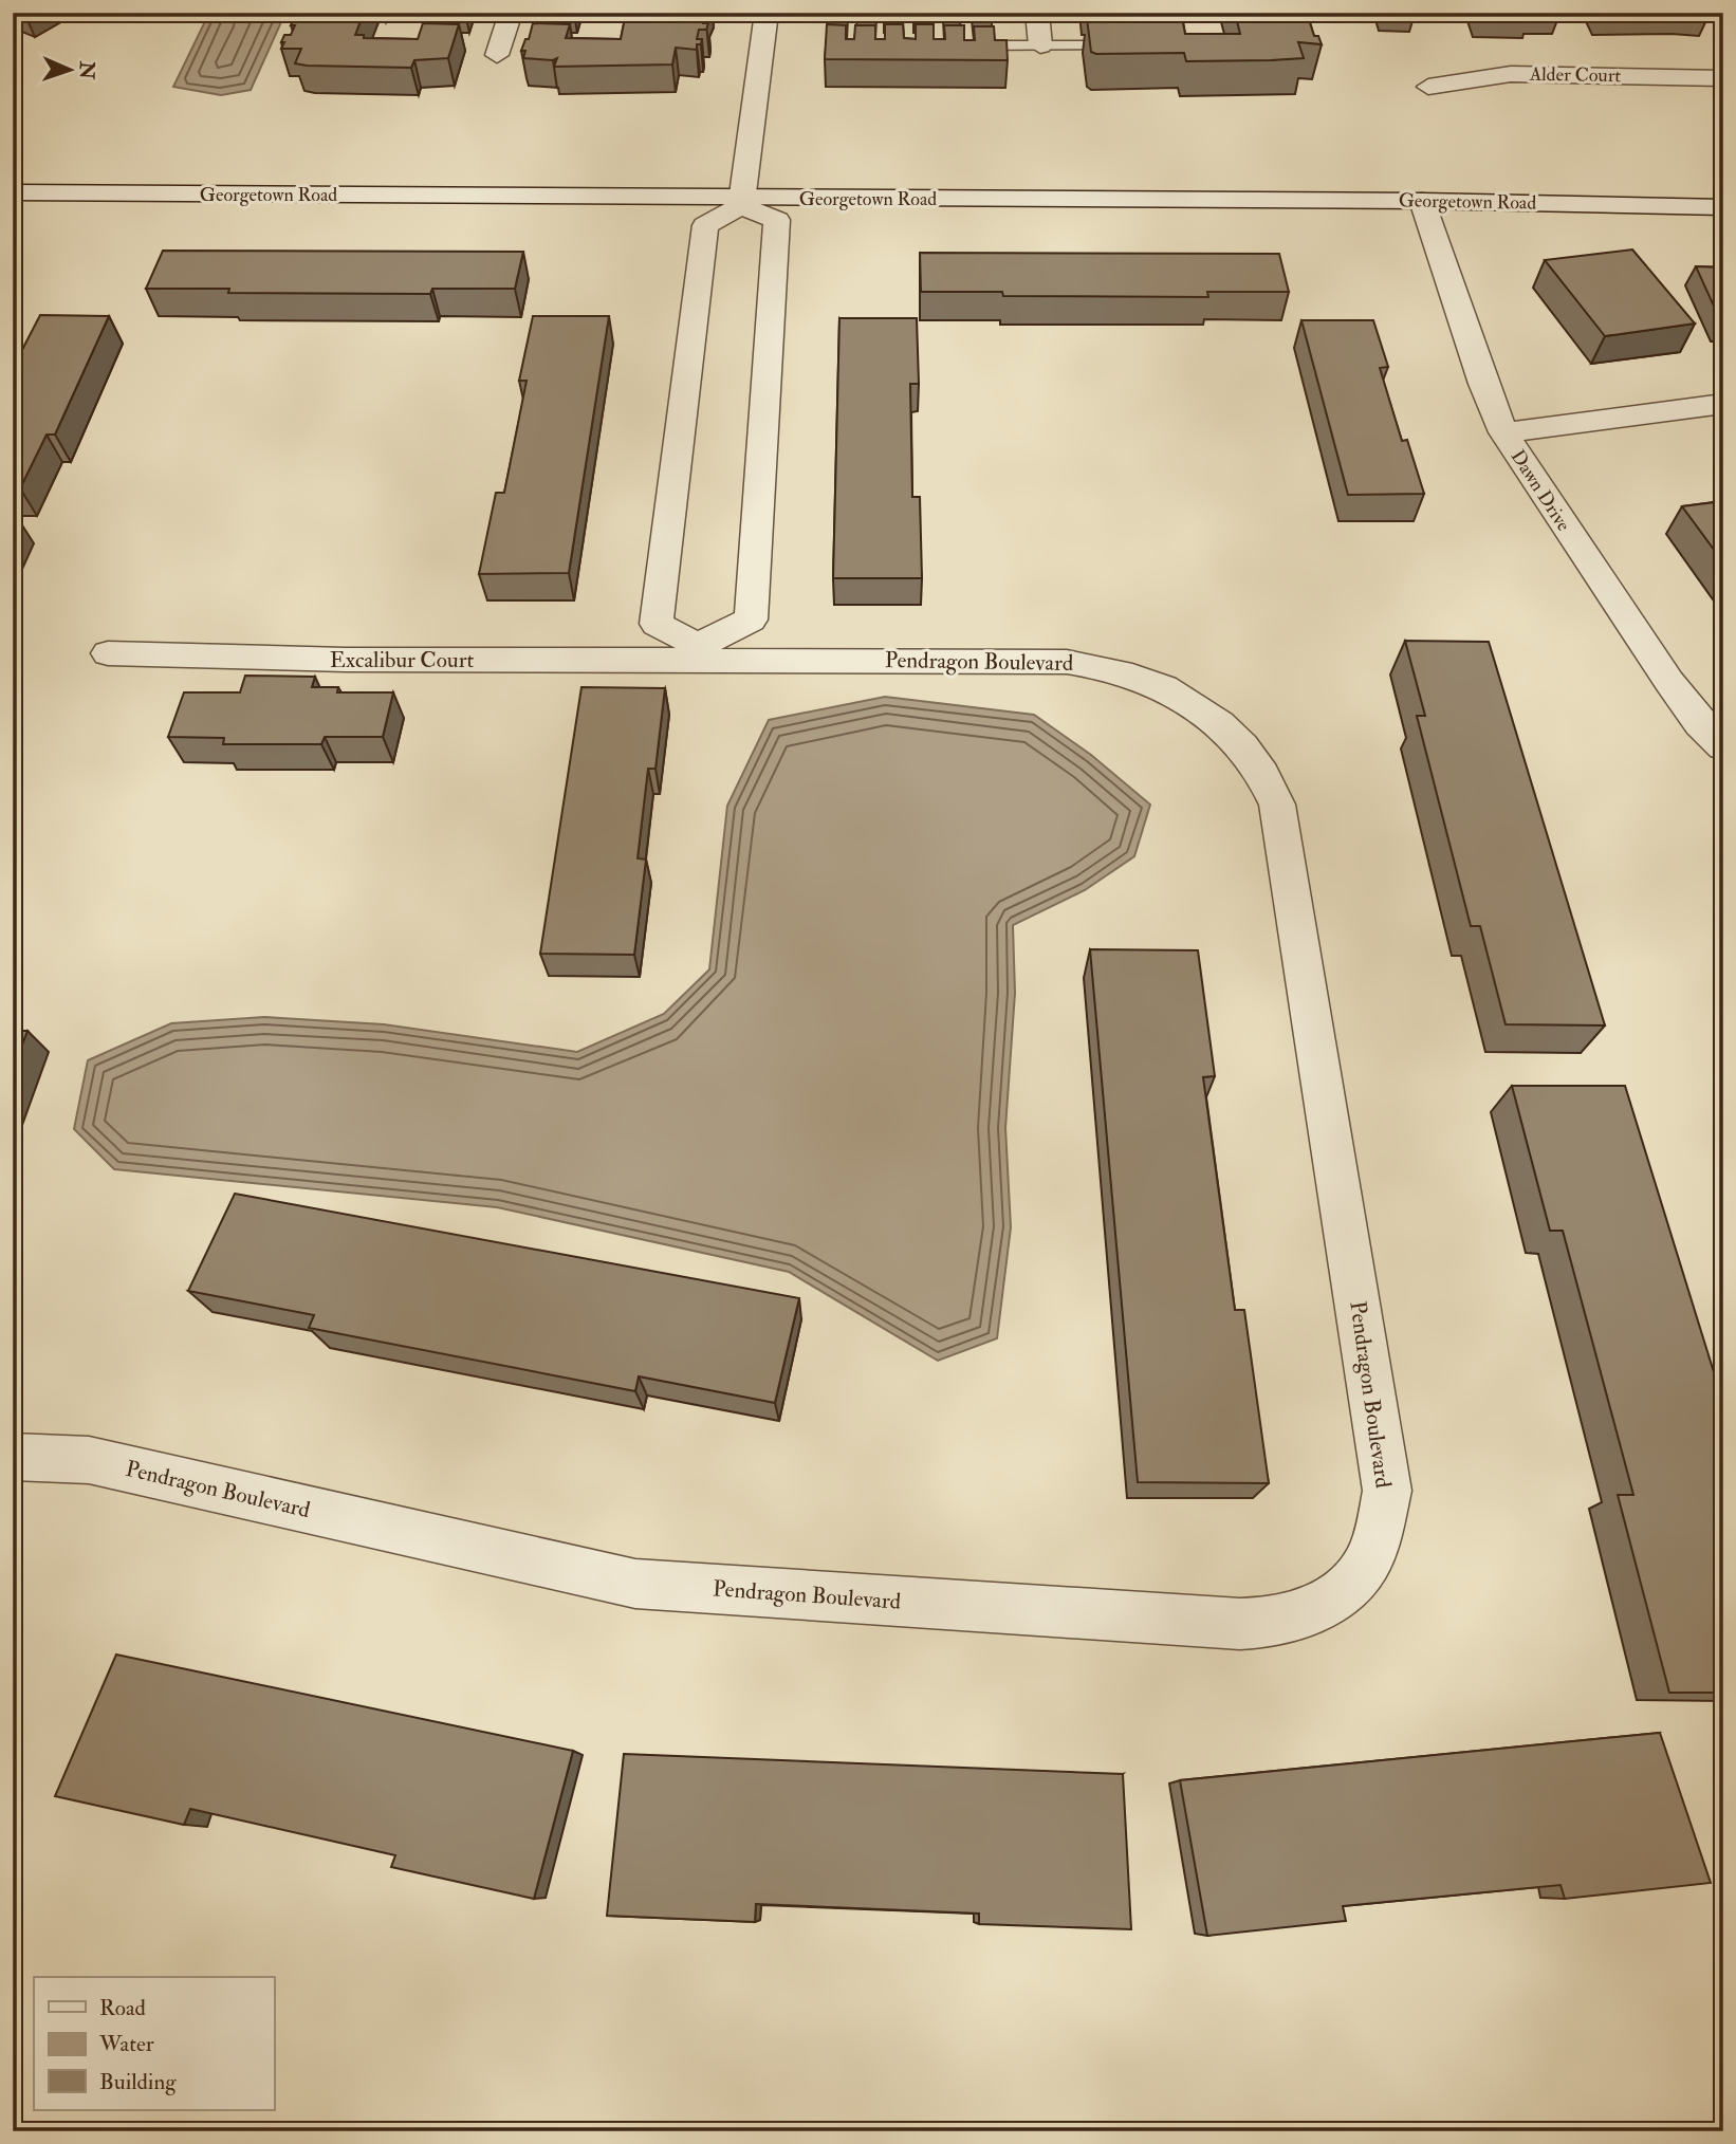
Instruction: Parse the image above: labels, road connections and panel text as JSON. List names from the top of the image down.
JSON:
{
  "streets": {
    "street": [
      "Alder Court",
      "Georgetown Road",
      "Dawn Drive",
      "Excalibur Court",
      "Pendragon Boulevard"
    ]
  },
  "crossings": [
    ["Georgetown Road", "Dawn Drive"],
    ["Georgetown Road", "Pendragon Boulevard"],
    ["Excalibur Court", "Pendragon Boulevard"]
  ],
  "legend": ["Road", "Water", "Building"],
  "north": "right"
}
